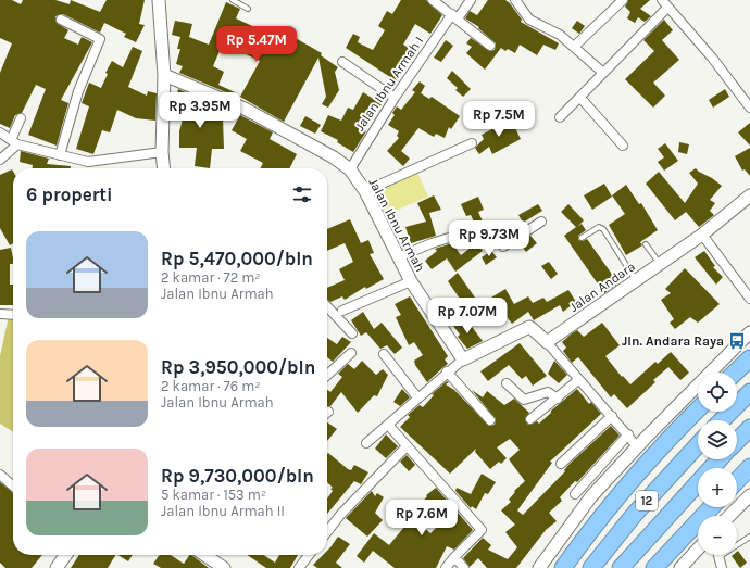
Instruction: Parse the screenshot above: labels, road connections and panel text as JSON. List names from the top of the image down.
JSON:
{
  "streets": {
    "highway": ["12"],
    "street": ["Jalan Ibnu Armah I", "Jalan Ibnu Armah", "Jalan Andara"]
  },
  "crossings": [
    ["Jalan Ibnu Armah I", "Jalan Ibnu Armah"]
  ],
  "places": {
    "bus stop": ["Jln. Andara Raya"]
  },
  "page": {
    "price": [
      "Rp 5.47M",
      "Rp 3.95M",
      "Rp 7.5M",
      "Rp 9.73M",
      "Rp 7.07M",
      "Rp 7.6M"
    ],
    "heading": "6 properti",
    "list": [
      {
        "name": "Rp 5,470,000/bln",
        "note": "2 kamar · 72 m² · Jalan Ibnu Armah"
      },
      {
        "name": "Rp 3,950,000/bln",
        "note": "2 kamar · 76 m² · Jalan Ibnu Armah"
      },
      {
        "name": "Rp 9,730,000/bln",
        "note": "5 kamar · 153 m² · Jalan Ibnu Armah II"
      }
    ],
    "map_buttons": ["+", "−"]
  }
}
